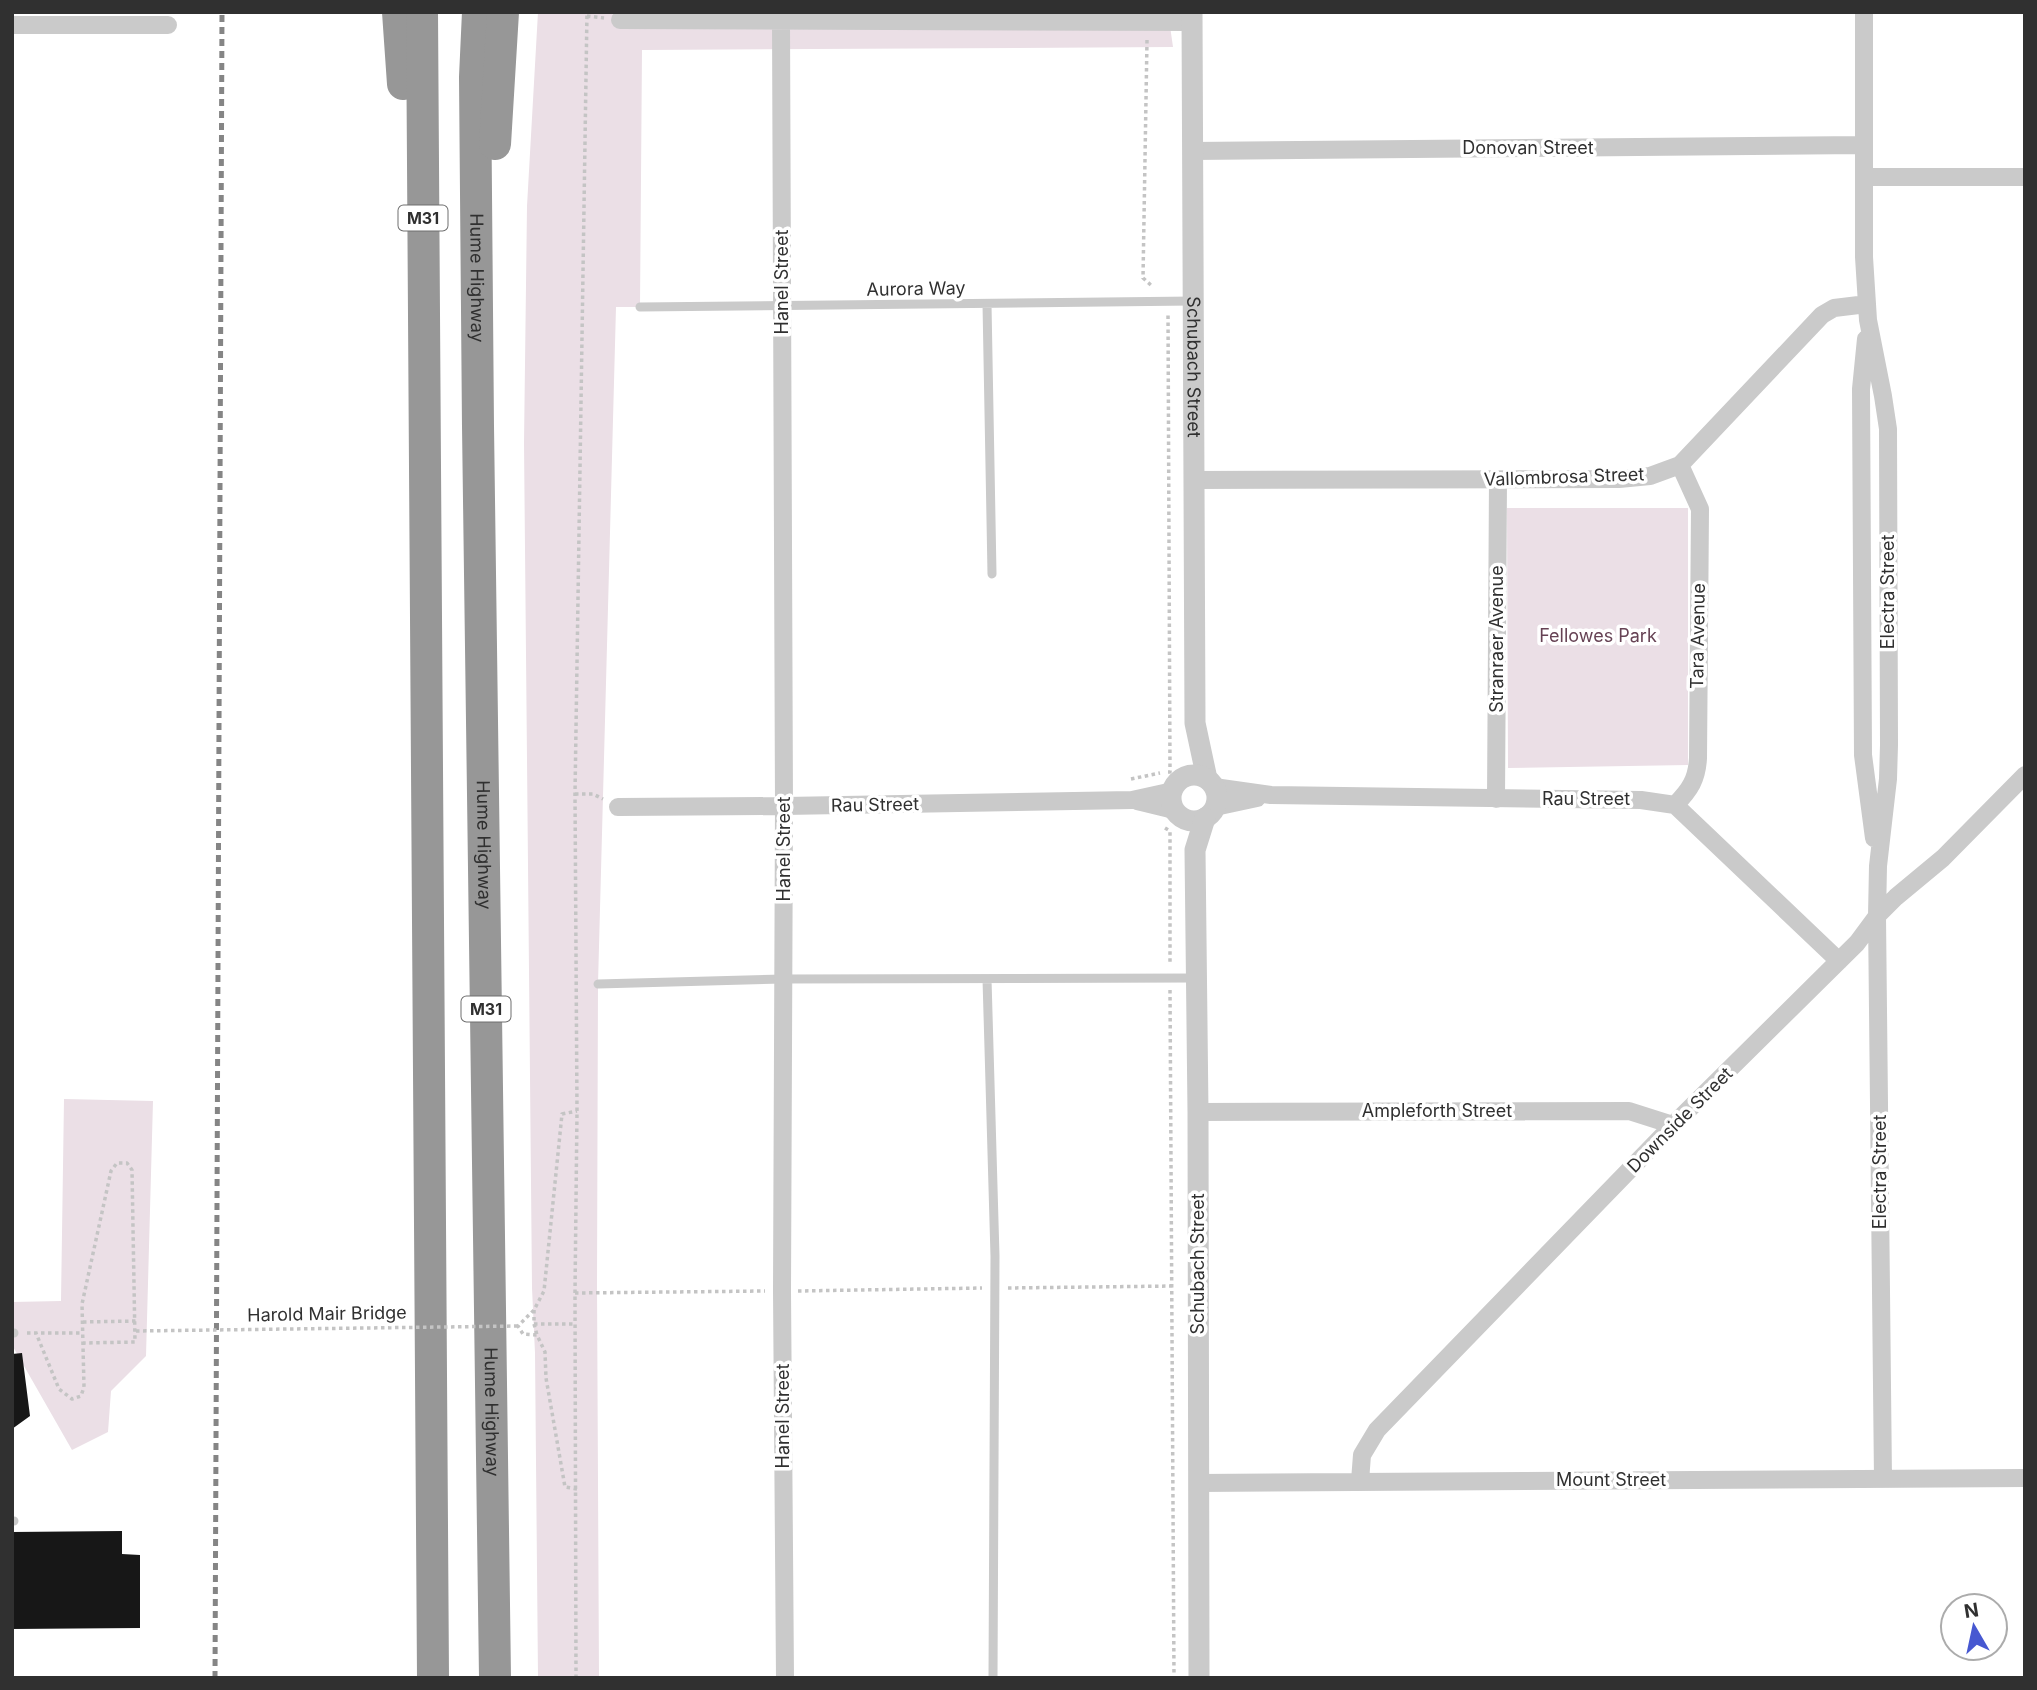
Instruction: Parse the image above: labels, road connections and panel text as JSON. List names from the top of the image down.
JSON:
{
  "streets": {
    "highway": ["M31", "Hume Highway"],
    "street": [
      "Donovan Street",
      "Hanel Street",
      "Schubach Street",
      "Vallombrosa Street",
      "Electra Street",
      "Tara Avenue",
      "Stranraer Avenue",
      "Rau Street",
      "Ampleforth Street",
      "Downside Street",
      "Mount Street"
    ],
    "lane": ["Aurora Way"],
    "path": ["Harold Mair Bridge"]
  },
  "crossings": [
    ["Donovan Street", "Schubach Street"],
    ["Donovan Street", "Electra Street"],
    ["Hanel Street", "Aurora Way"],
    ["Hanel Street", "Rau Street"],
    ["Aurora Way", "Schubach Street"],
    ["Schubach Street", "Vallombrosa Street"],
    ["Schubach Street", "Rau Street"],
    ["Schubach Street", "Ampleforth Street"],
    ["Schubach Street", "Mount Street"],
    ["Vallombrosa Street", "Electra Street"],
    ["Vallombrosa Street", "Tara Avenue"],
    ["Vallombrosa Street", "Stranraer Avenue"],
    ["Electra Street", "Downside Street"],
    ["Electra Street", "Mount Street"],
    ["Tara Avenue", "Rau Street"],
    ["Stranraer Avenue", "Rau Street"],
    ["Ampleforth Street", "Downside Street"],
    ["Downside Street", "Mount Street"]
  ],
  "parks": ["Fellowes Park"],
  "north": "top"
}
